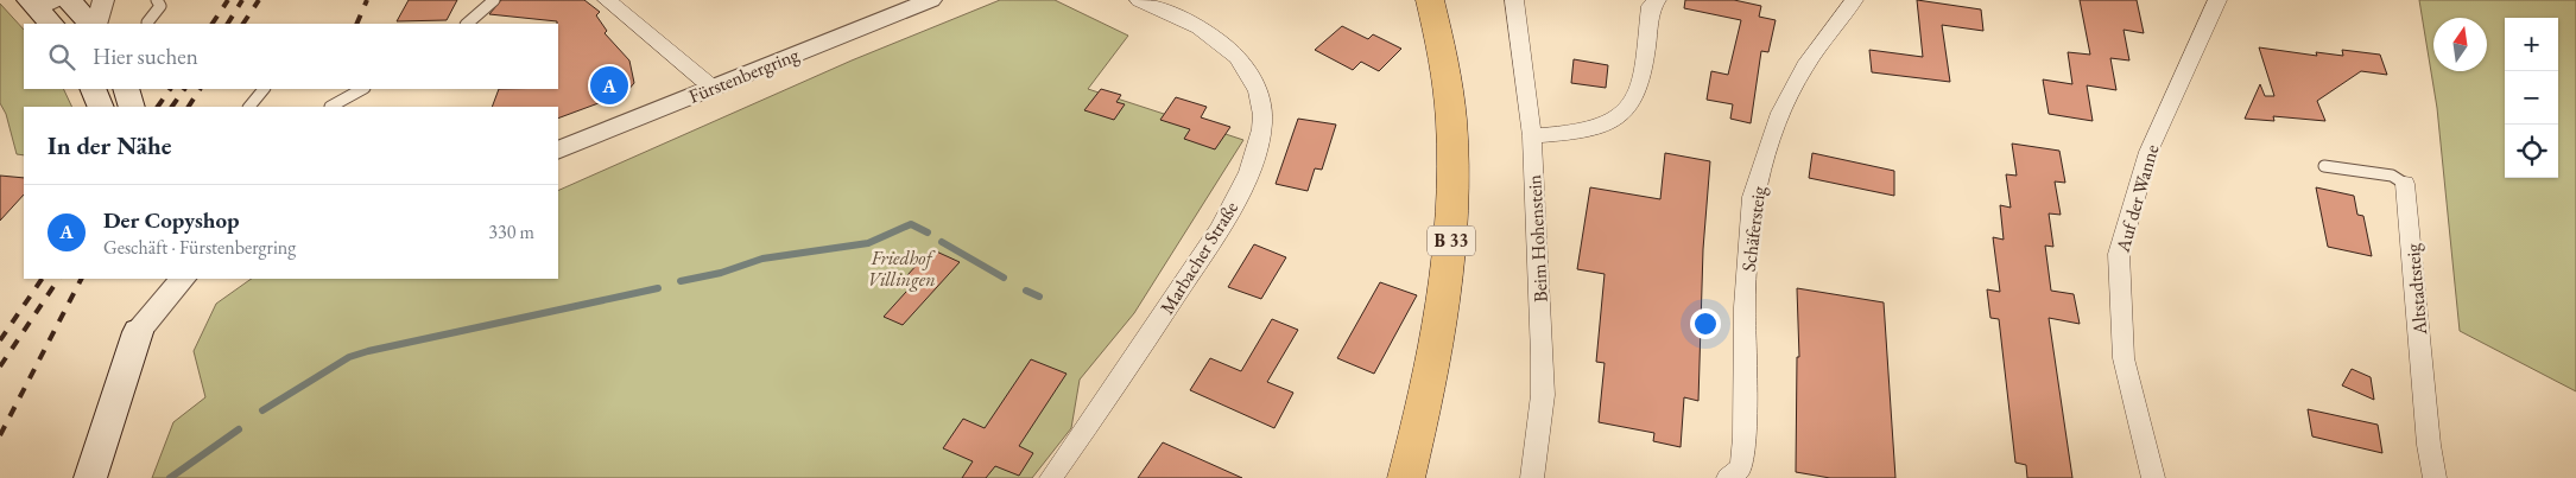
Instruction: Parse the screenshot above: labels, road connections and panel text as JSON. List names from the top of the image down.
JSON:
{
  "streets": {
    "main road": ["B 33"],
    "street": [
      "Fürstenbergring",
      "Auf der Wanne",
      "Schäfersteig",
      "Beim Hohenstein",
      "Marbacher Straße",
      "Altstadtsteig"
    ]
  },
  "parks": ["Friedhof Villingen"],
  "north": "top",
  "page": {
    "map_buttons": ["+", "−"],
    "search": "Hier suchen",
    "pins": "A",
    "heading": "In der Nähe",
    "list": [
      {
        "mark": "A",
        "name": "Der Copyshop",
        "note": "Geschäft · Fürstenbergring",
        "value": "330 m"
      }
    ]
  }
}
